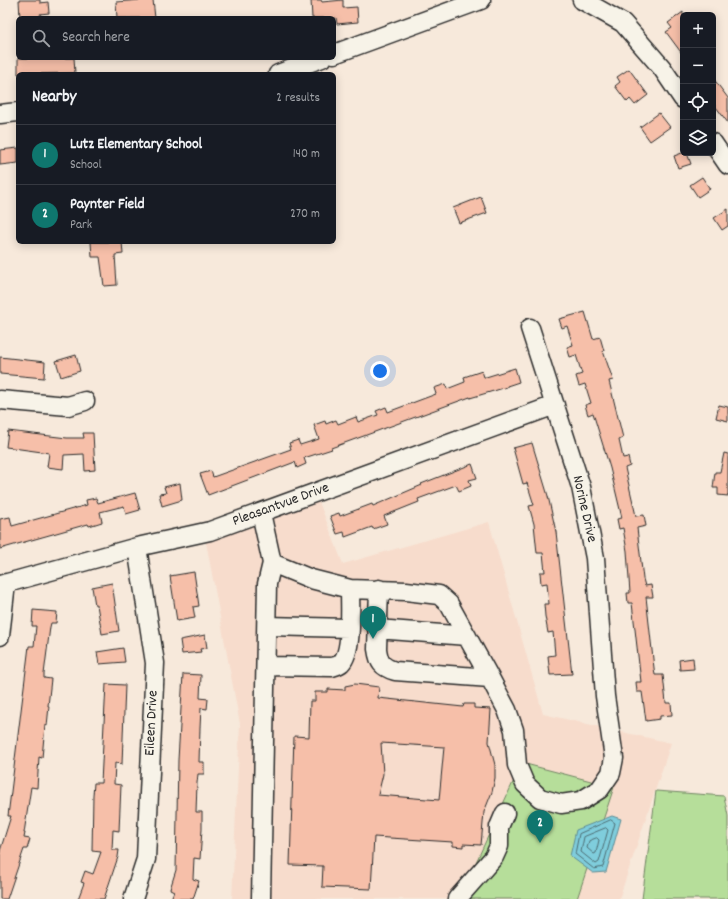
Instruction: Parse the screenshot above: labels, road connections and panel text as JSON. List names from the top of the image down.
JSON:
{
  "streets": {
    "street": ["Pleasantvue Drive", "Norine Drive", "Eileen Drive"]
  },
  "crossings": [
    ["Pleasantvue Drive", "Norine Drive"],
    ["Pleasantvue Drive", "Eileen Drive"]
  ],
  "page": {
    "map_buttons": ["+", "−"],
    "search": "Search here",
    "heading": ["Nearby", "2 results"],
    "list": [
      {
        "mark": "1",
        "name": "Lutz Elementary School",
        "note": "School",
        "value": "140 m"
      },
      {
        "mark": "2",
        "name": "Paynter Field",
        "note": "Park",
        "value": "270 m"
      }
    ],
    "pins": ["1", "2"]
  }
}
